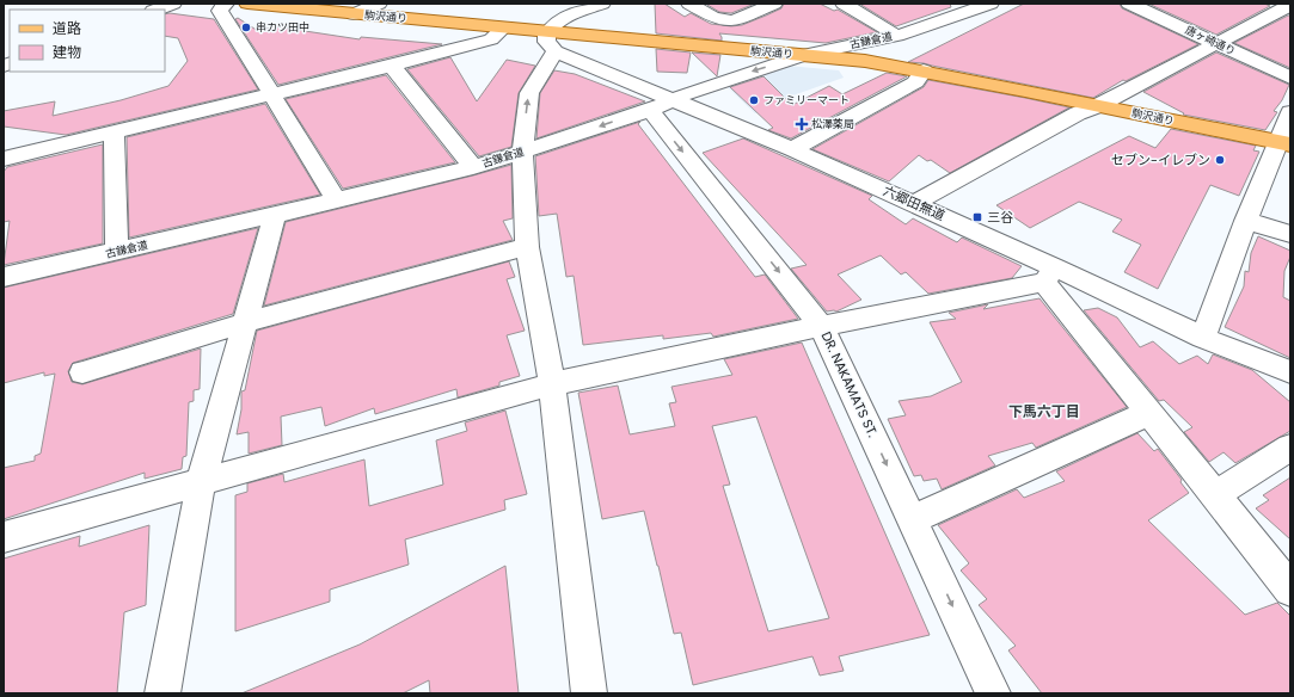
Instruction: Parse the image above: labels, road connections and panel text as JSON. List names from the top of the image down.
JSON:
{
  "streets": {
    "main road": ["駒沢通り"],
    "street": [
      "古鎌倉道",
      "唐ヶ崎通り",
      "六郷田無道",
      "DR. NAKAMATS ST."
    ]
  },
  "crossings": [
    ["駒沢通り", "古鎌倉道"],
    ["古鎌倉道", "六郷田無道"],
    ["古鎌倉道", "DR. NAKAMATS ST."],
    ["六郷田無道", "DR. NAKAMATS ST."]
  ],
  "one_way": ["DR. NAKAMATS ST."],
  "districts": ["下馬六丁目"],
  "places": {
    "other": ["串カツ田中", "ファミリーマート", "セブン-イレブン"],
    "health": ["松澤薬局"],
    "transit": ["三谷"]
  },
  "legend": ["道路", "建物"]
}
